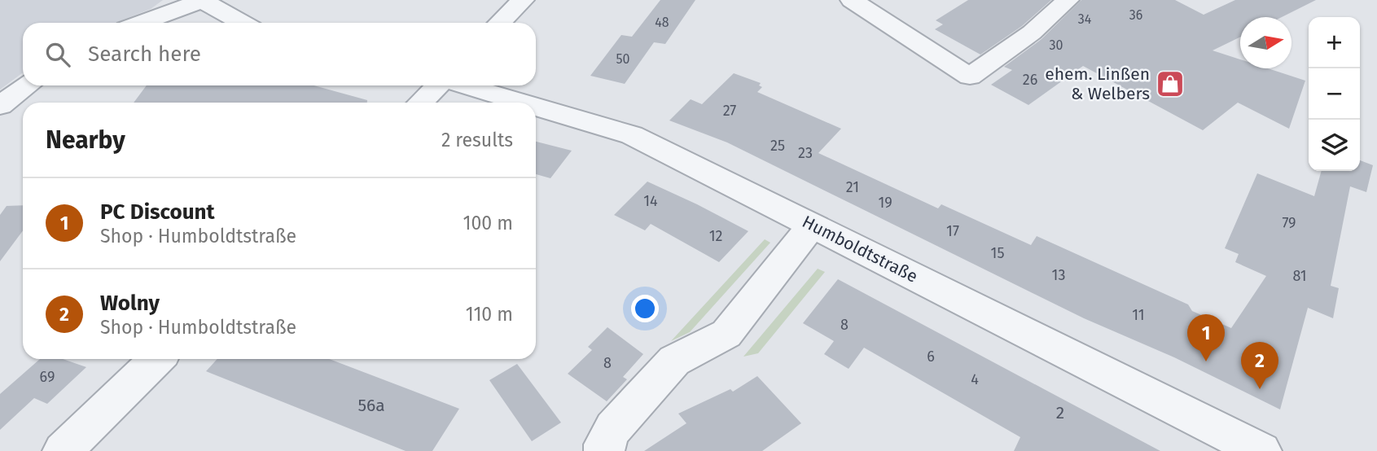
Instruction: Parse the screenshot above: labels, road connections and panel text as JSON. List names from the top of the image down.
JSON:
{
  "streets": {
    "street": ["Humboldtstraße"]
  },
  "places": {
    "shop": ["ehem. Linßen & Welbers"]
  },
  "house_numbers": [
    "36",
    "34",
    "48",
    "30",
    "50",
    "26",
    "27",
    "25",
    "23",
    "21",
    "14",
    "19",
    "79",
    "17",
    "12",
    "15",
    "13",
    "81",
    "11",
    "8",
    "6",
    "8",
    "69",
    "4",
    "56a",
    "2"
  ],
  "north": "right",
  "page": {
    "map_buttons": ["+", "−"],
    "search": "Search here",
    "heading": ["Nearby", "2 results"],
    "list": [
      {
        "mark": "1",
        "name": "PC Discount",
        "note": "Shop · Humboldtstraße",
        "value": "100 m"
      },
      {
        "mark": "2",
        "name": "Wolny",
        "note": "Shop · Humboldtstraße",
        "value": "110 m"
      }
    ],
    "pins": ["1", "2"]
  }
}
